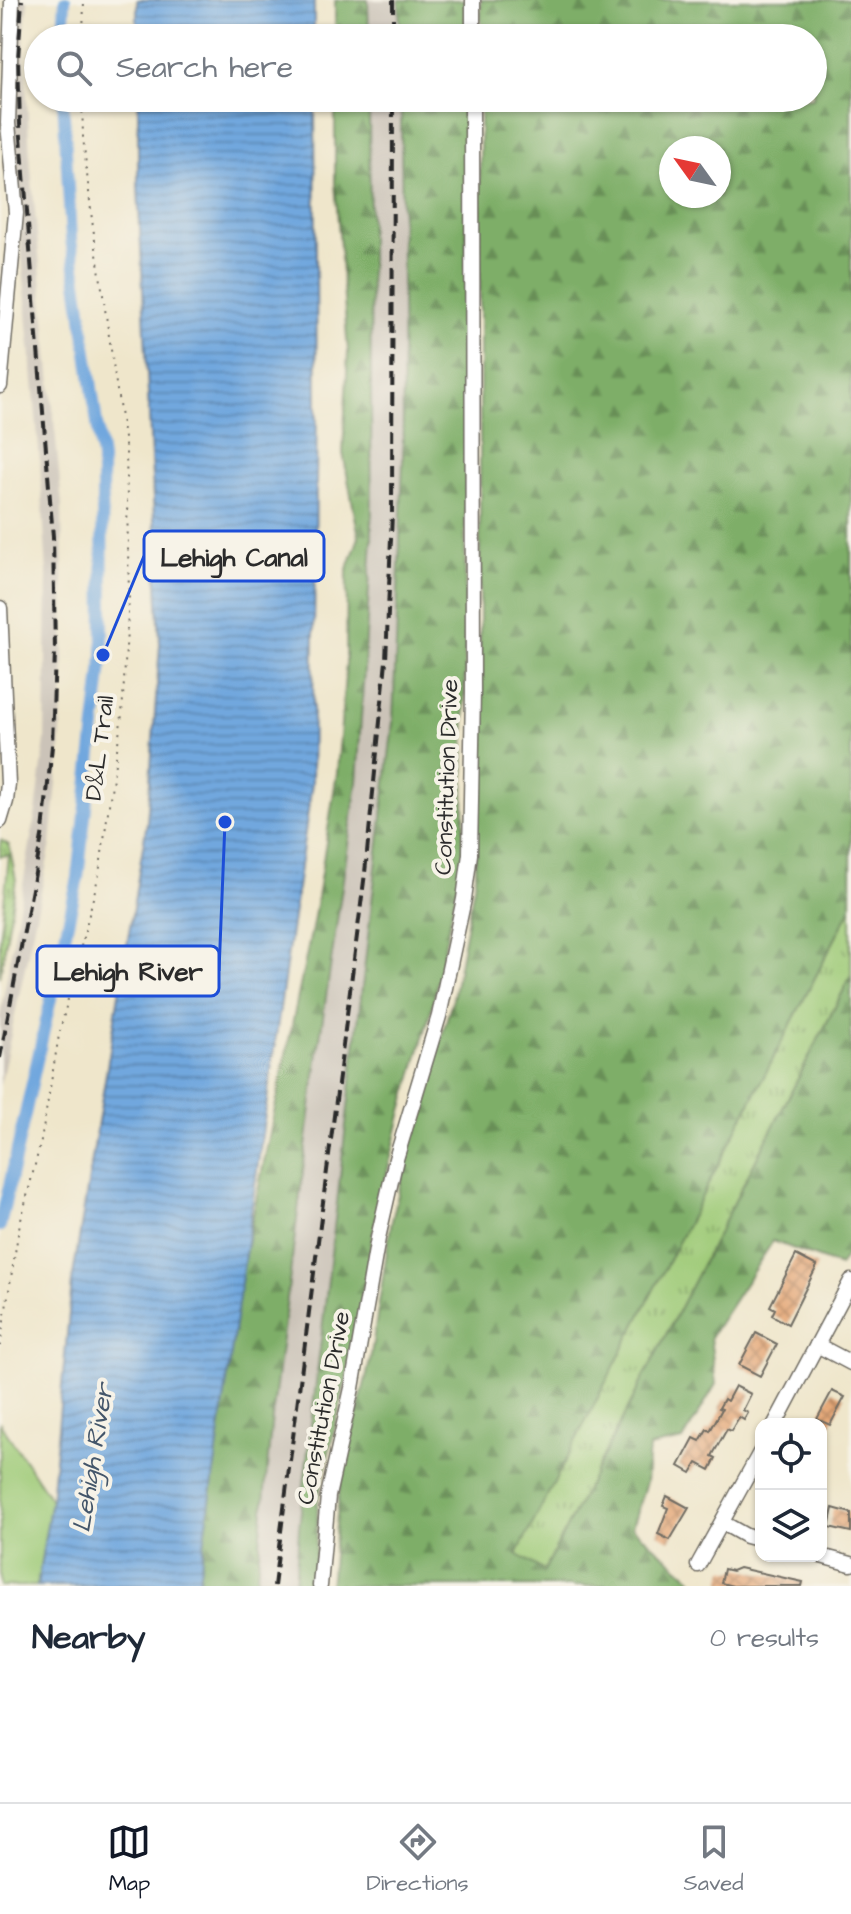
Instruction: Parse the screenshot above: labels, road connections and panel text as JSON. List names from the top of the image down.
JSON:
{
  "streets": {
    "street": ["Constitution Drive"],
    "path": ["D&L Trail"]
  },
  "water": ["Lehigh River"],
  "places": ["Lehigh Canal", "Lehigh River"],
  "north": "top left",
  "page": {
    "search": "Search here",
    "heading": ["Nearby", "0 results"],
    "nav": ["Map", "Directions", "Saved"]
  }
}
